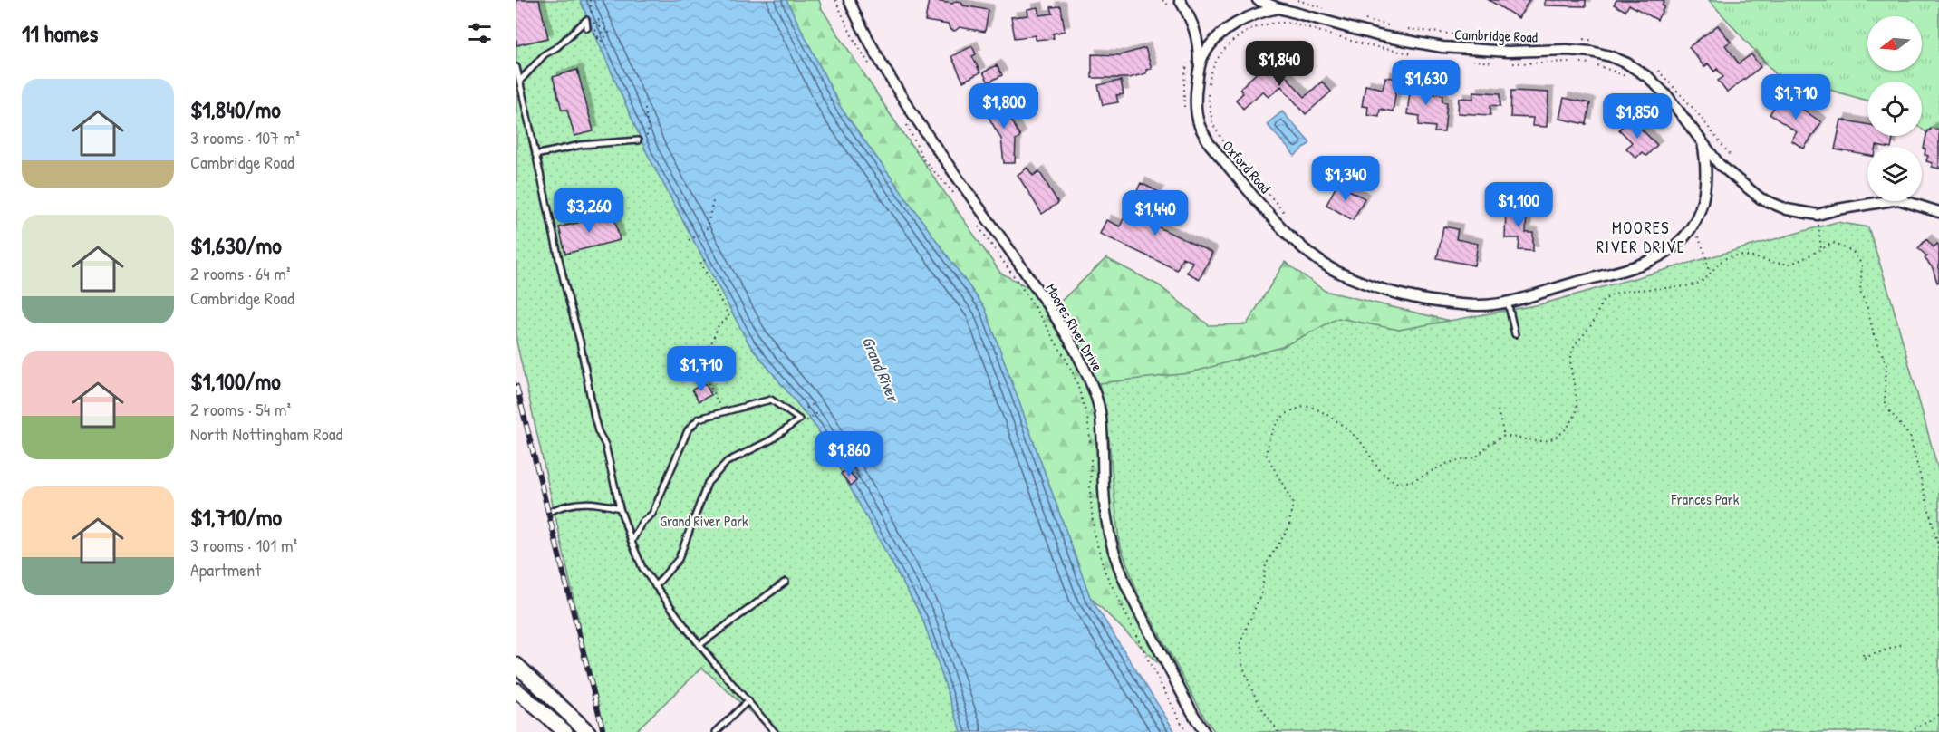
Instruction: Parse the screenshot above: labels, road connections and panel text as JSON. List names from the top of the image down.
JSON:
{
  "streets": {
    "street": ["Cambridge Road", "Oxford Road", "Moores River Drive"]
  },
  "crossings": [
    ["Cambridge Road", "Oxford Road"]
  ],
  "districts": ["MOORES RIVER DRIVE"],
  "water": ["Grand River"],
  "parks": ["Frances Park", "Grand River Park"],
  "north": "left",
  "page": {
    "heading": "11 homes",
    "price": [
      "$1,840",
      "$1,630",
      "$1,710",
      "$1,800",
      "$1,850",
      "$1,340",
      "$1,100",
      "$3,260",
      "$1,440",
      "$1,710",
      "$1,860"
    ],
    "list": [
      {
        "name": "$1,840/mo",
        "note": "3 rooms · 107 m² · Cambridge Road"
      },
      {
        "name": "$1,630/mo",
        "note": "2 rooms · 64 m² · Cambridge Road"
      },
      {
        "name": "$1,100/mo",
        "note": "2 rooms · 54 m² · North Nottingham Road"
      },
      {
        "name": "$1,710/mo",
        "note": "3 rooms · 101 m² · Apartment"
      }
    ]
  }
}
